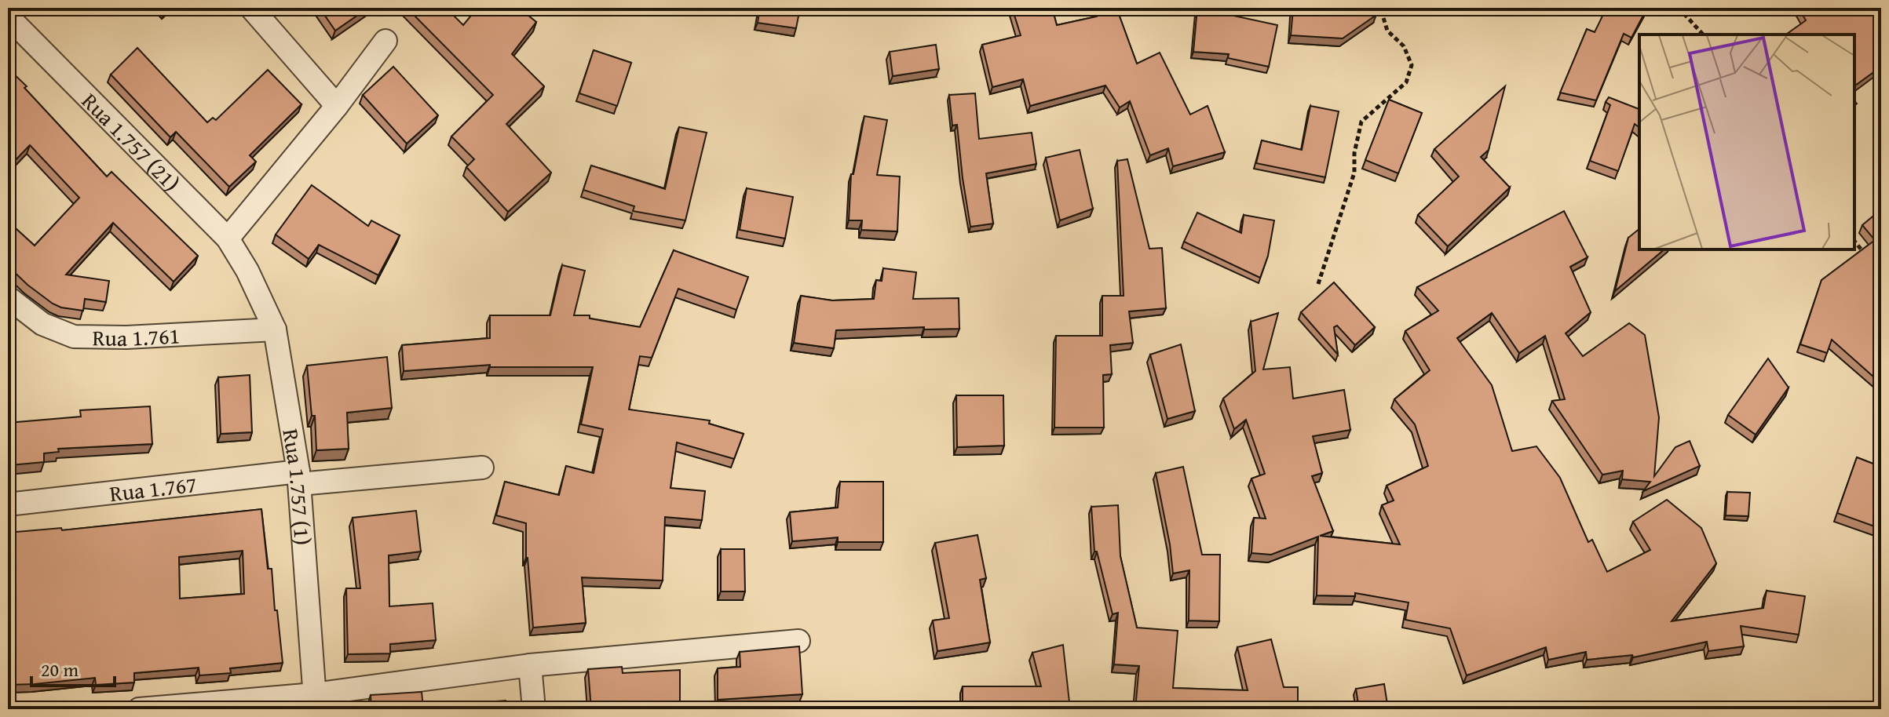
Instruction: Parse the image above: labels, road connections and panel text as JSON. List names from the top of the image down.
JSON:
{
  "streets": {
    "street": [
      "Rua 1.757 (21)",
      "Rua 1.761",
      "Rua 1.757 (1)",
      "Rua 1.767"
    ]
  },
  "crossings": [
    ["Rua 1.757 (21)", "Rua 1.757 (1)"],
    ["Rua 1.761", "Rua 1.757 (1)"],
    ["Rua 1.757 (1)", "Rua 1.767"]
  ],
  "scale_bar": "20 m"
}
